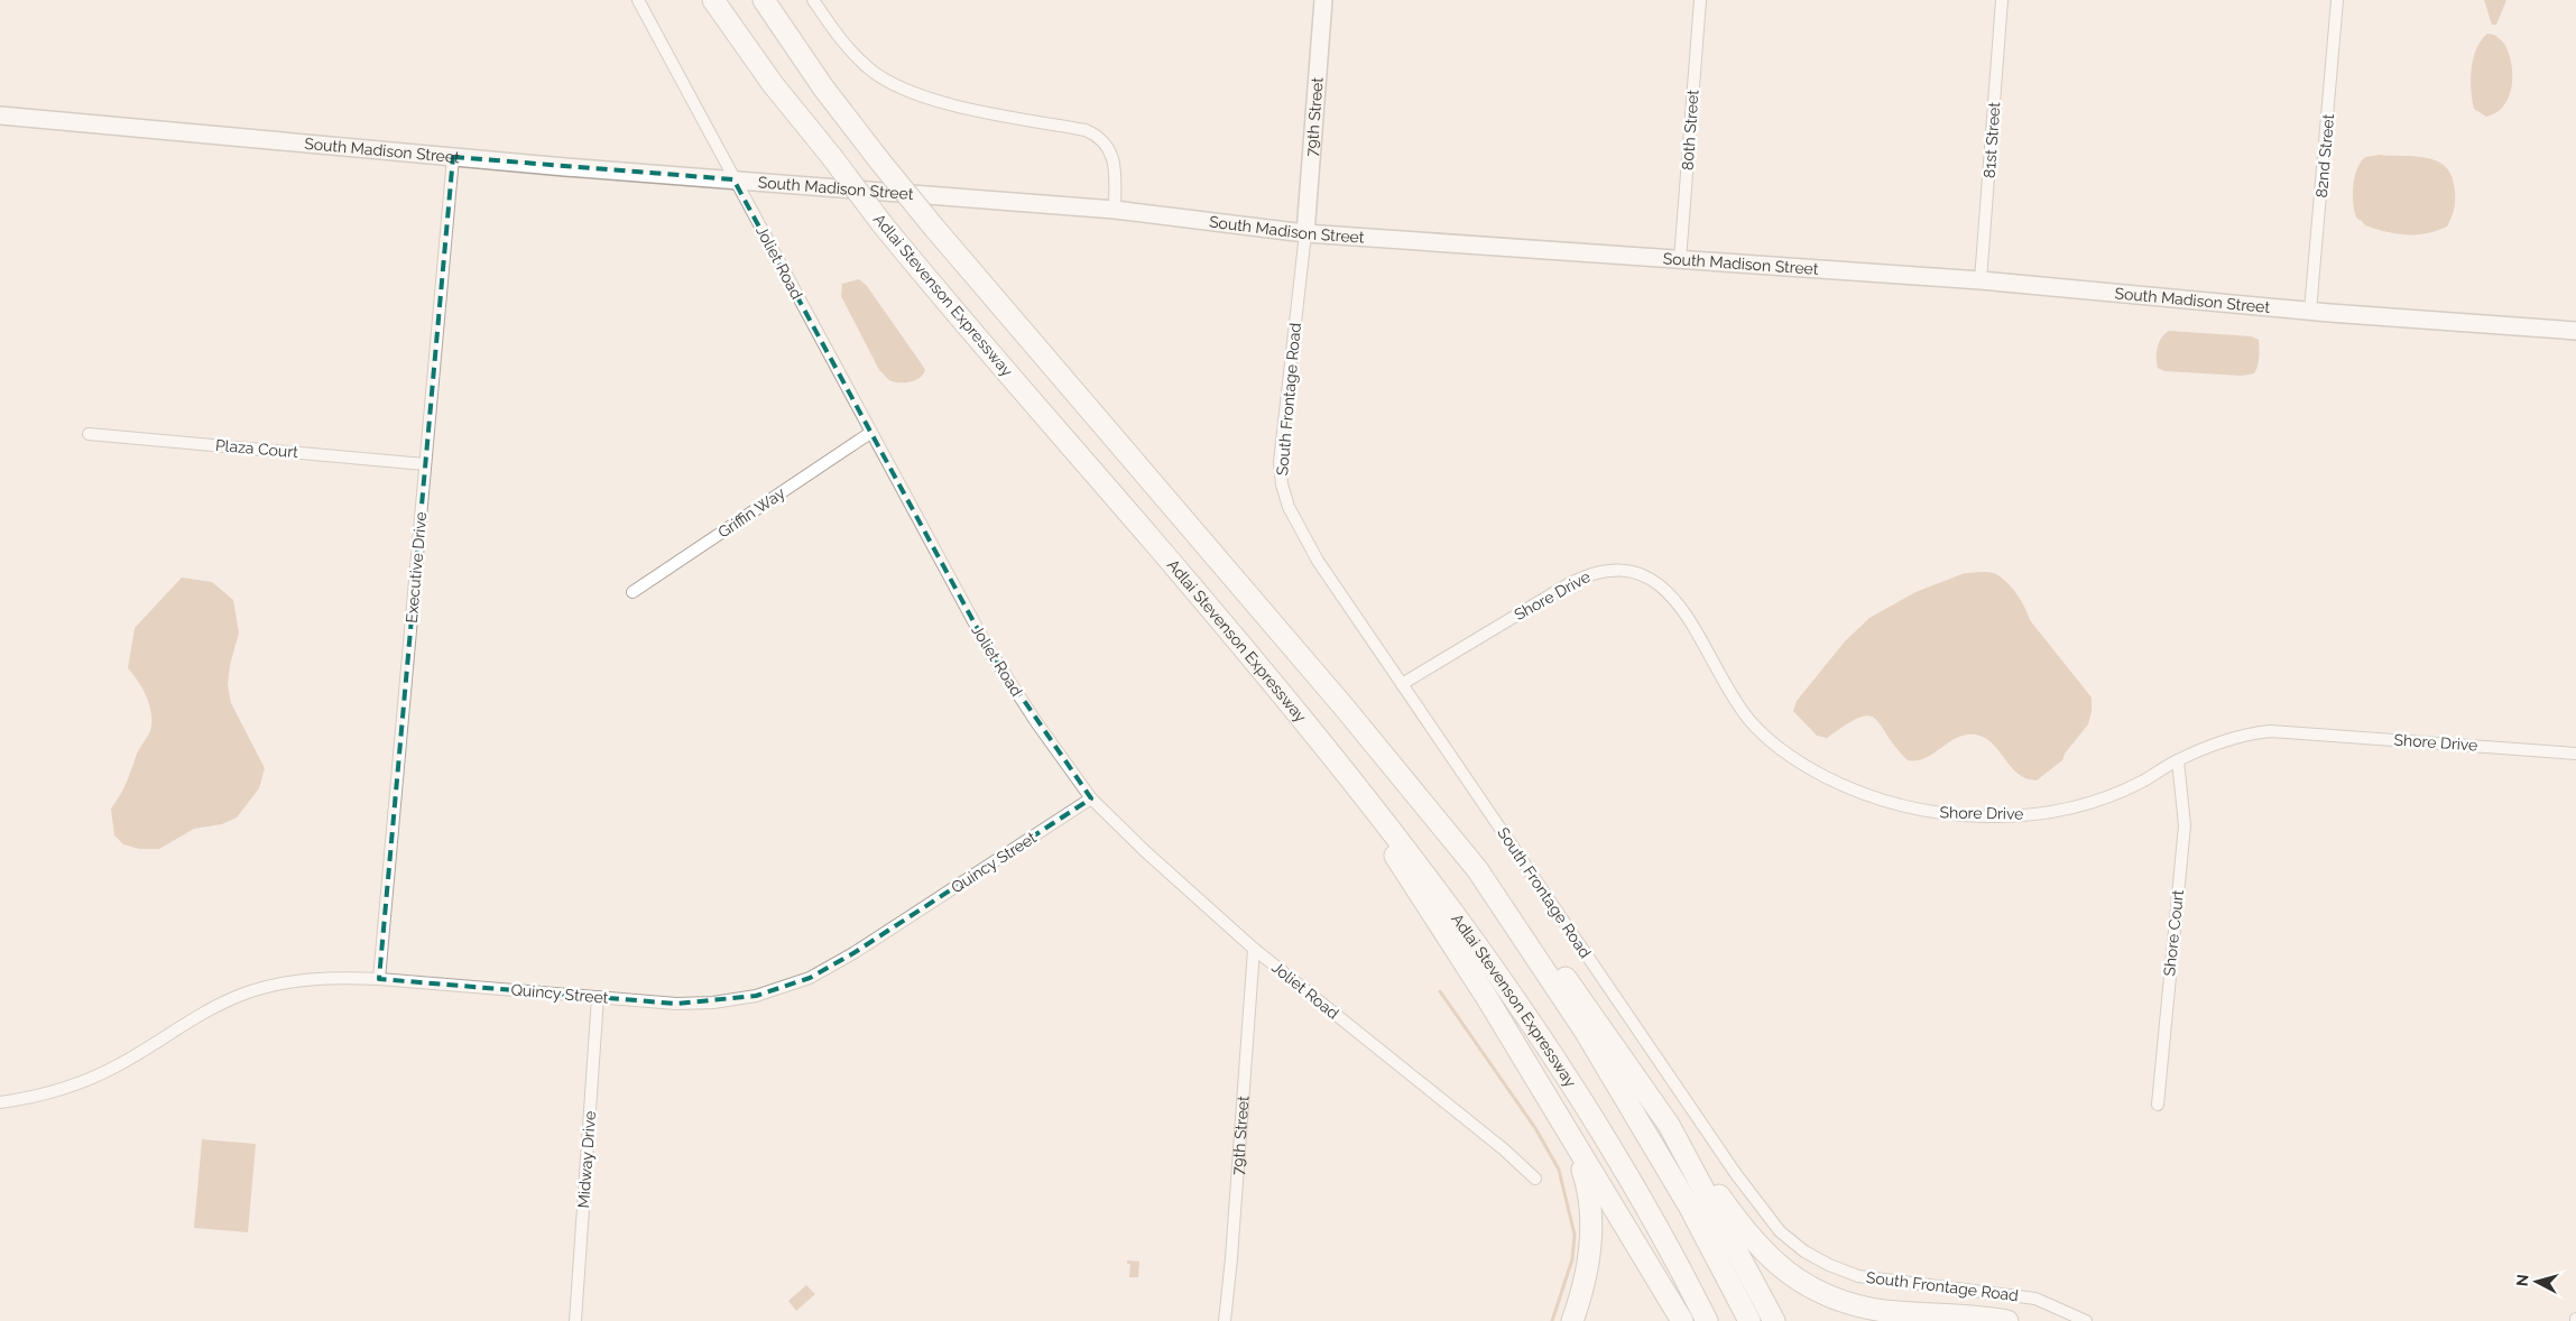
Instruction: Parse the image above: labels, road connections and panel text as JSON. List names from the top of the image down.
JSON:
{
  "streets": {
    "highway": ["Adlai Stevenson Expressway"],
    "street": [
      "79th Street",
      "80th Street",
      "81st Street",
      "South Madison Street",
      "82nd Street",
      "Joliet Road",
      "South Frontage Road",
      "Plaza Court",
      "Griffin Way",
      "Executive Drive",
      "Shore Drive",
      "Quincy Street",
      "Shore Court",
      "Midway Drive"
    ]
  },
  "crossings": [
    ["79th Street", "South Madison Street"],
    ["79th Street", "Joliet Road"],
    ["79th Street", "South Frontage Road"],
    ["80th Street", "South Madison Street"],
    ["81st Street", "South Madison Street"],
    ["South Madison Street", "82nd Street"],
    ["South Madison Street", "Joliet Road"],
    ["South Madison Street", "South Frontage Road"],
    ["South Madison Street", "Executive Drive"],
    ["Joliet Road", "Griffin Way"],
    ["Joliet Road", "Quincy Street"],
    ["South Frontage Road", "Shore Drive"],
    ["Plaza Court", "Executive Drive"],
    ["Executive Drive", "Quincy Street"],
    ["Shore Drive", "Shore Court"],
    ["Quincy Street", "Midway Drive"]
  ],
  "north": "left"
}
